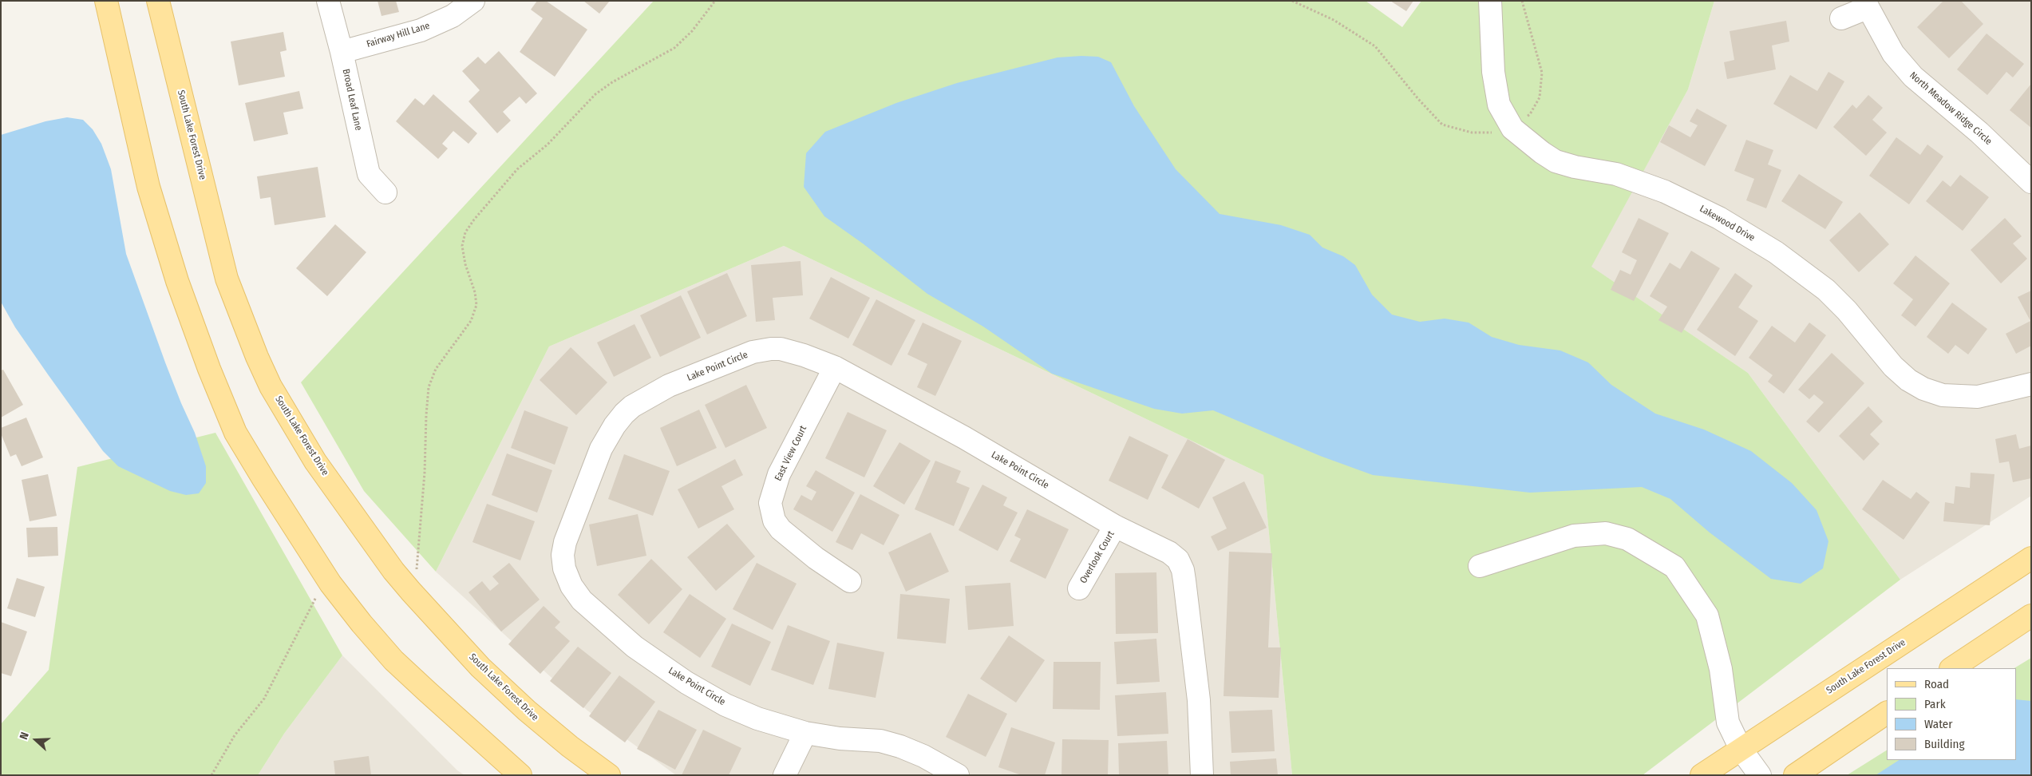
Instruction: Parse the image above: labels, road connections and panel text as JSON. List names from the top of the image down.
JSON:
{
  "streets": {
    "main road": ["South Lake Forest Drive"],
    "street": [
      "Fairway Hill Lane",
      "Broad Leaf Lane",
      "North Meadow Ridge Circle",
      "Lakewood Drive",
      "Lake Point Circle",
      "East View Court",
      "Overlook Court"
    ]
  },
  "crossings": [
    ["Fairway Hill Lane", "Broad Leaf Lane"],
    ["Lake Point Circle", "East View Court"],
    ["Lake Point Circle", "Overlook Court"]
  ],
  "legend": [
    "Road",
    "Park",
    "Water",
    "Building"
  ],
  "north": "left"
}
